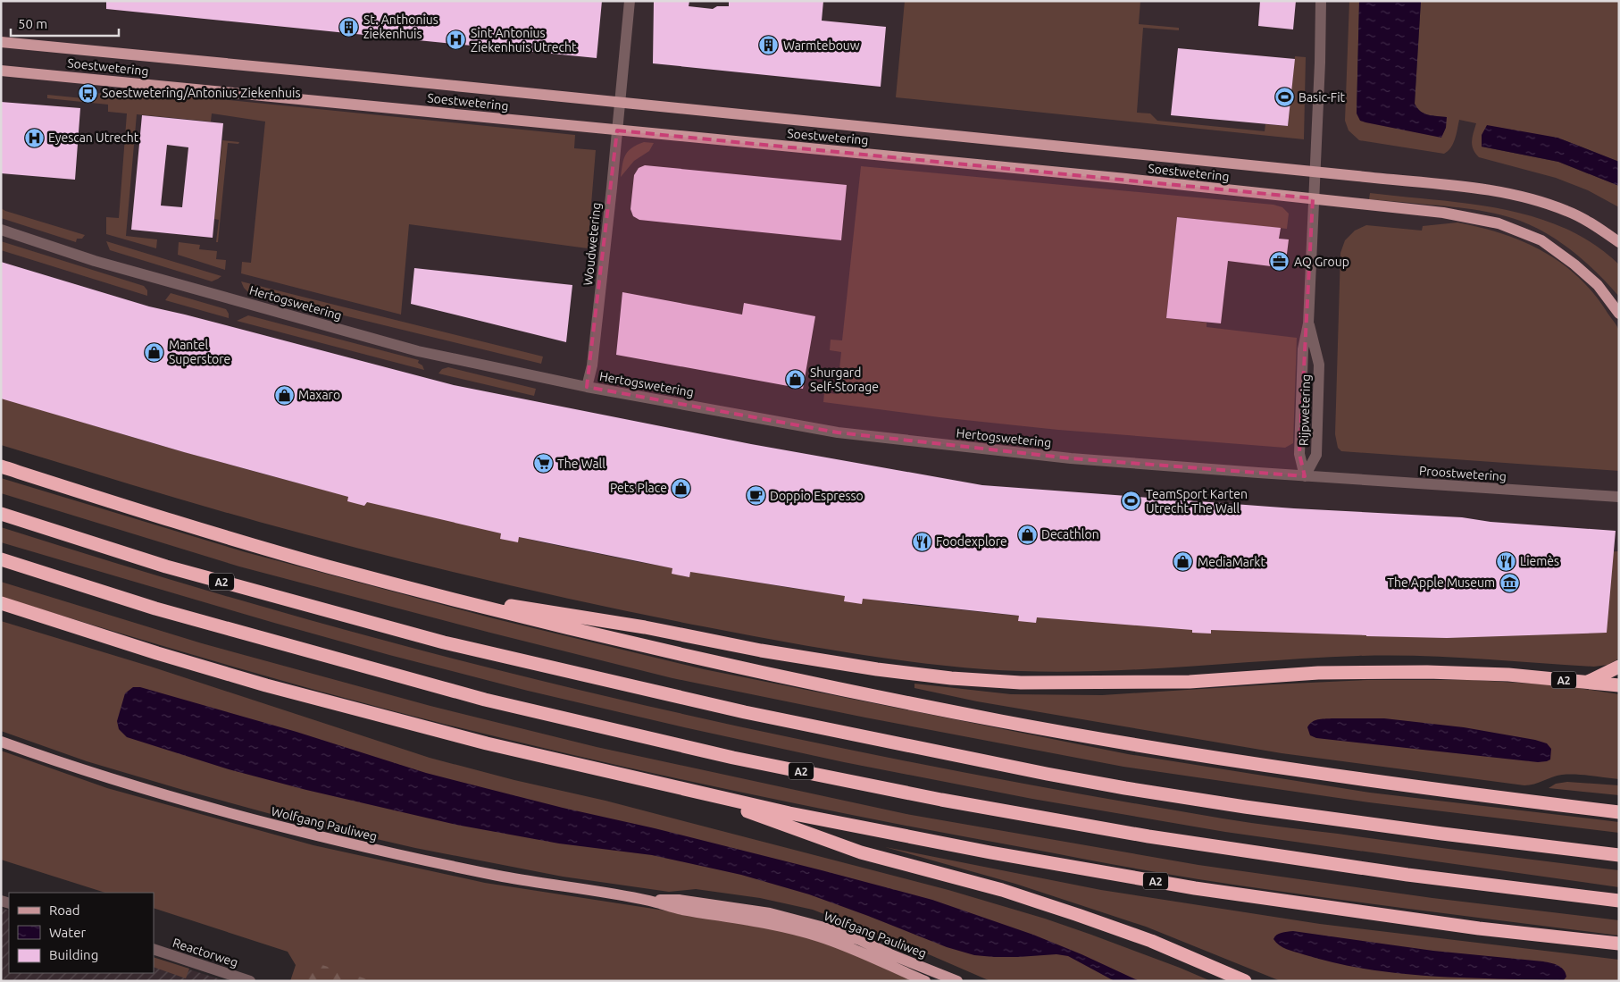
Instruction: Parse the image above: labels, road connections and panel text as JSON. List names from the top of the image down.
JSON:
{
  "streets": {
    "highway": ["A2"],
    "main road": ["Soestwetering", "Wolfgang Pauliweg"],
    "street": [
      "Woudwetering",
      "Hertogswetering",
      "Rijpwetering",
      "Proostwetering",
      "Reactorweg"
    ]
  },
  "crossings": [
    ["Soestwetering", "Woudwetering"],
    ["Soestwetering", "Rijpwetering"],
    ["Woudwetering", "Hertogswetering"],
    ["Hertogswetering", "Rijpwetering"],
    ["Hertogswetering", "Proostwetering"],
    ["Rijpwetering", "Proostwetering"]
  ],
  "places": {
    "building": ["St. Anthonius ziekenhuis", "Warmtebouw"],
    "hospital": ["Sint Antonius Ziekenhuis Utrecht", "Eyescan Utrecht"],
    "bus stop": ["Soestwetering/Antonius Ziekenhuis"],
    "sports": ["Basic-Fit", "TeamSport Karten Utrecht The Wall"],
    "office": ["AQ Group"],
    "shop": [
      "Mantel Superstore",
      "Shurgard Self-Storage",
      "Maxaro",
      "Pets Place",
      "Decathlon",
      "MediaMarkt"
    ],
    "supermarket": ["The Wall"],
    "cafe": ["Doppio Espresso"],
    "restaurant": ["Foodexplore", "Liemès"],
    "museum": ["The Apple Museum"]
  },
  "legend": ["Road", "Water", "Building"],
  "scale_bar": "50 m"
}
